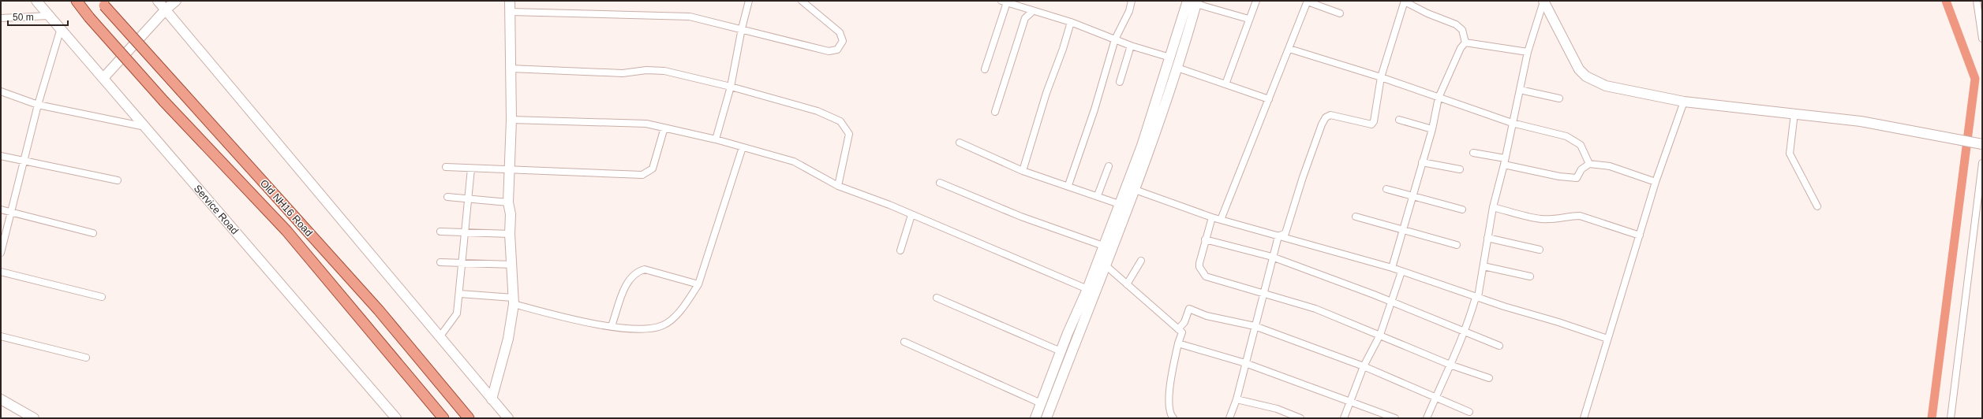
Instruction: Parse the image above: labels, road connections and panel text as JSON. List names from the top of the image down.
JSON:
{
  "streets": {
    "main road": ["Old NH16 Road"],
    "street": ["Service Road"]
  },
  "scale_bar": "50 m"
}
